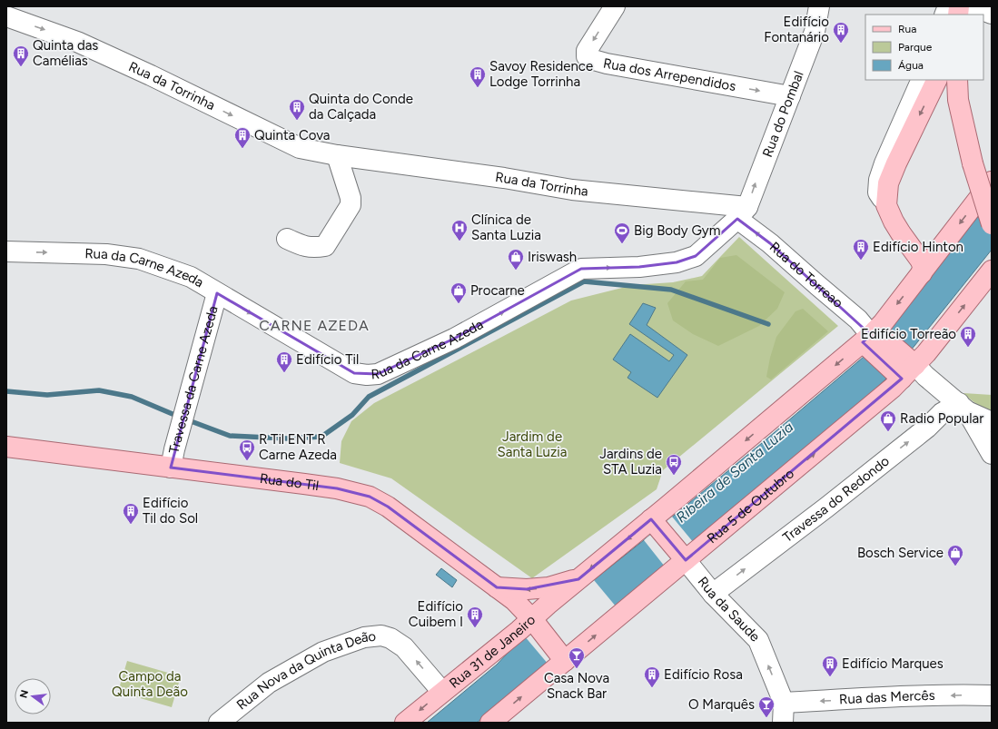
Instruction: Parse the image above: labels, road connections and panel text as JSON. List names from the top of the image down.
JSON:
{
  "streets": {
    "main road": ["Rua do Til", "Rua 5 de Outubro", "Rua 31 de Janeiro"],
    "street": [
      "Rua dos Arrependidos",
      "Rua da Torrinha",
      "Rua do Pombal",
      "Rua da Carne Azeda",
      "Rua do Torreao",
      "Travessa da Carne Azeda",
      "Travessa do Redondo",
      "Rua da Saude",
      "Rua Nova da Quinta Deão",
      "Rua das Mercês"
    ]
  },
  "crossings": [
    ["Rua dos Arrependidos", "Rua do Pombal"],
    ["Rua da Torrinha", "Rua do Pombal"],
    ["Rua da Torrinha", "Rua da Carne Azeda"],
    ["Rua da Torrinha", "Rua do Torreao"],
    ["Rua do Pombal", "Rua da Carne Azeda"],
    ["Rua do Pombal", "Rua do Torreao"],
    ["Rua da Carne Azeda", "Rua do Torreao"],
    ["Rua da Carne Azeda", "Travessa da Carne Azeda"],
    ["Rua do Torreao", "Rua 31 de Janeiro"],
    ["Travessa da Carne Azeda", "Rua do Til"],
    ["Rua do Til", "Rua 5 de Outubro"],
    ["Rua do Til", "Rua 31 de Janeiro"],
    ["Travessa do Redondo", "Rua da Saude"],
    ["Rua 5 de Outubro", "Rua da Saude"],
    ["Rua da Saude", "Rua das Mercês"],
    ["Rua 31 de Janeiro", "Rua Nova da Quinta Deão"]
  ],
  "one_way": [
    "Rua da Torrinha",
    "Rua da Carne Azeda",
    "Rua do Torreao",
    "Travessa do Redondo",
    "Rua 5 de Outubro",
    "Rua da Saude",
    "Rua 31 de Janeiro",
    "Rua Nova da Quinta Deão",
    "Rua das Mercês"
  ],
  "districts": ["CARNE AZEDA"],
  "water": ["Ribeira de Santa Luzia"],
  "parks": ["Jardim de Santa Luzia", "Campo da Quinta Deão"],
  "places": {
    "building": [
      "Edifício Fontanário",
      "Quinta das Camélias",
      "Savoy Residence Lodge Torrinha",
      "Quinta do Conde da Calçada",
      "Quinta Cova",
      "Edifício Hinton",
      "Edifício Torreão",
      "Edifício Til",
      "Edifício Til do Sol",
      "Edifício Cuibem I",
      "Edifício Marques",
      "Edifício Rosa"
    ],
    "hospital": ["Clínica de Santa Luzia"],
    "sports": ["Big Body Gym"],
    "shop": [
      "Iriswash",
      "Procarne",
      "Radio Popular",
      "Bosch Service"
    ],
    "bus stop": ["R Til ENT R Carne Azeda", "Jardins de STA Luzia"],
    "bar": ["Casa Nova Snack Bar", "O Marquês"]
  },
  "legend": ["Rua", "Parque", "Água"],
  "north": "left"
}
